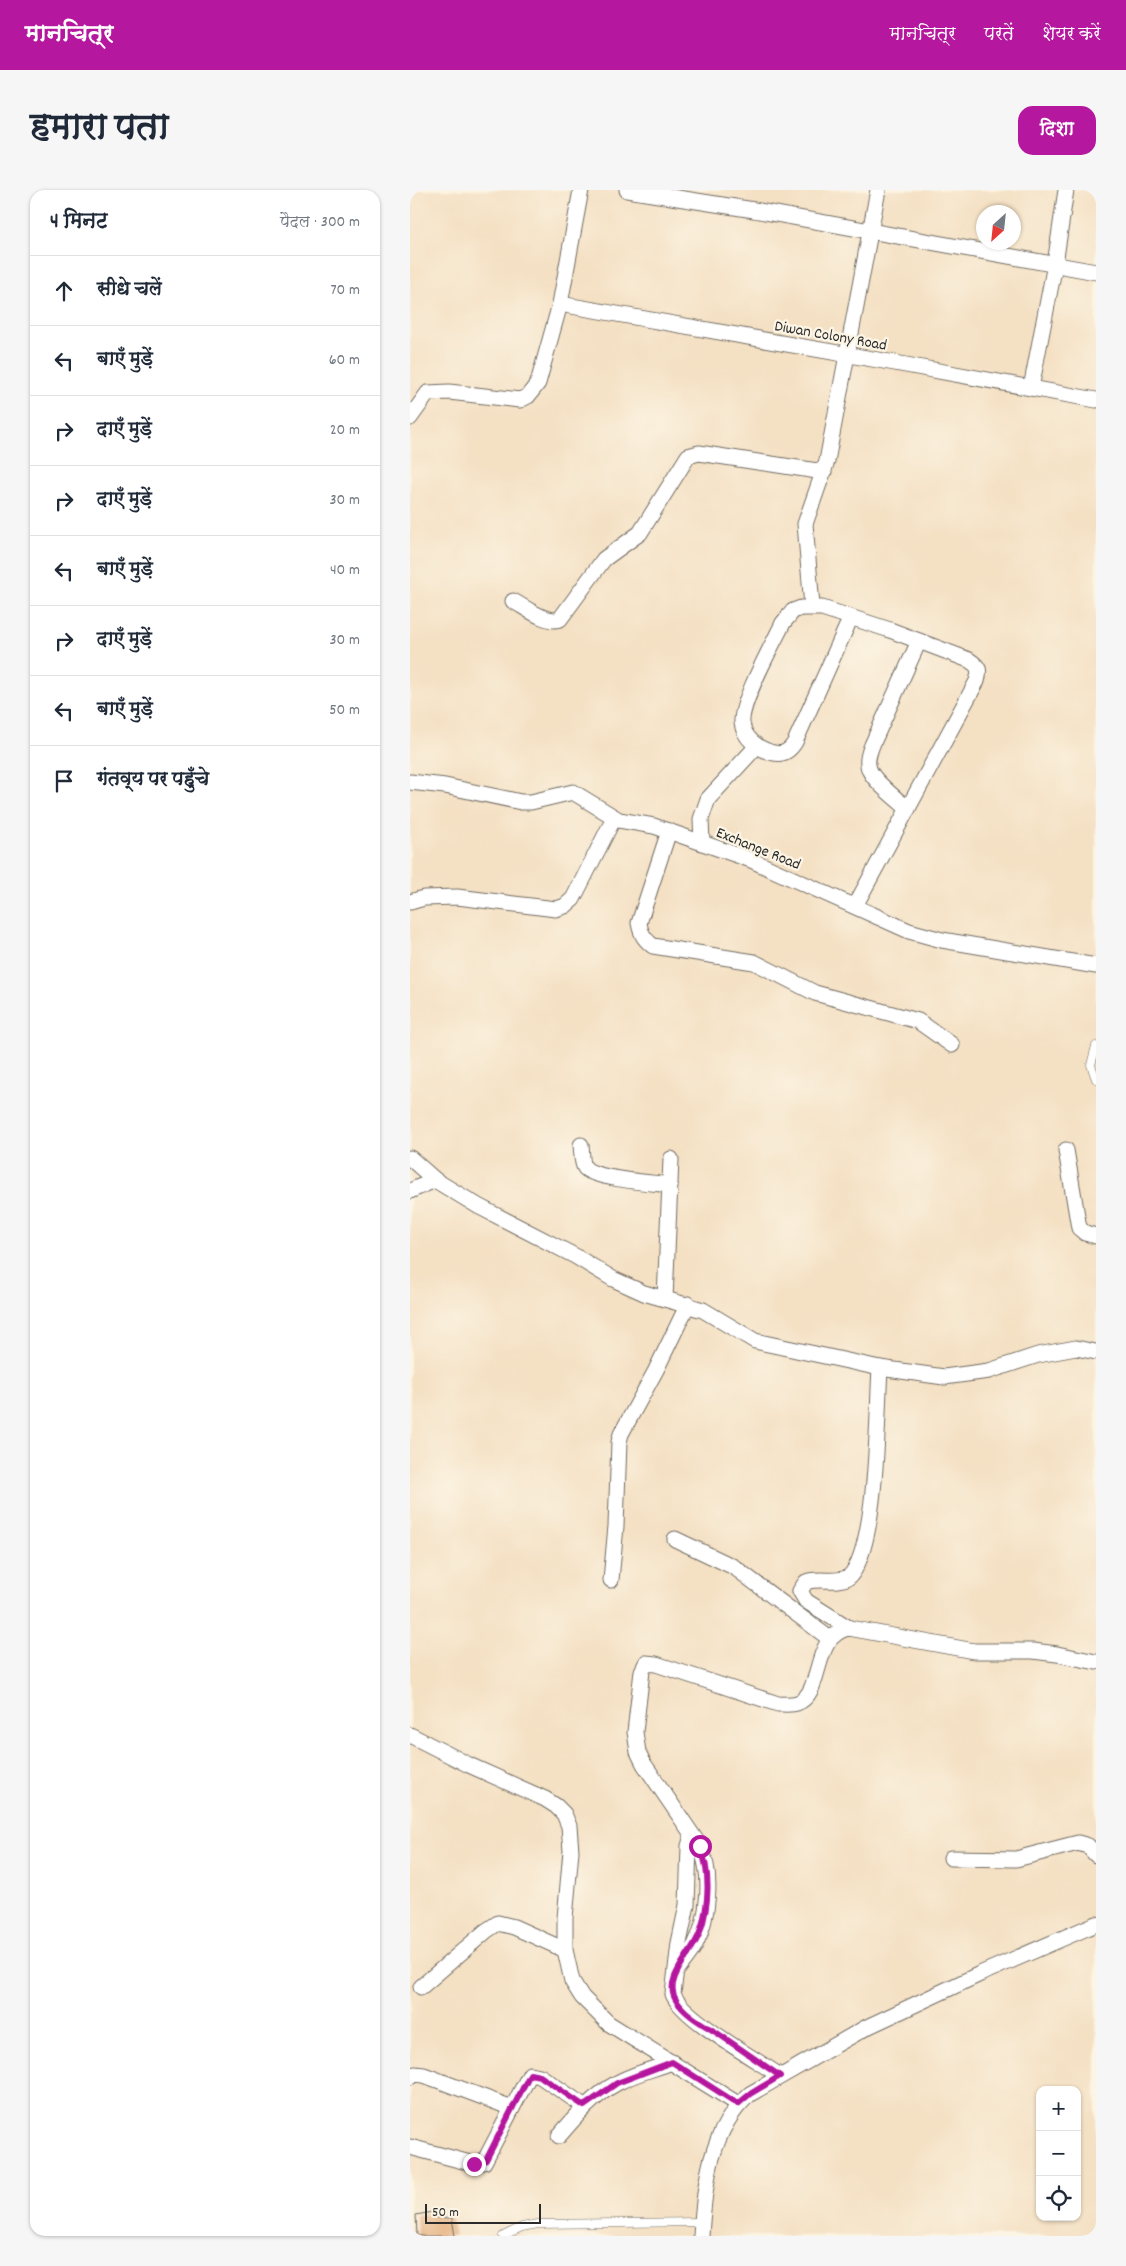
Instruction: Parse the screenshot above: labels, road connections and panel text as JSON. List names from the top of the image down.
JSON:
{
  "streets": {
    "street": ["Diwan Colony Road", "Exchange Road"]
  },
  "scale_bar": "50 m",
  "north": "bottom left",
  "page": {
    "header": "मानचित्र",
    "nav": ["मानचित्र", "परतें", "शेयर करें"],
    "title": "हमारा पता",
    "buttons": "दिशा",
    "heading": ["4 मिनट", "पैदल · 300 m"],
    "list": [
      ["सीधे चलें", "70 m"],
      ["बाएँ मुड़ें", "60 m"],
      ["दाएँ मुड़ें", "20 m"],
      ["दाएँ मुड़ें", "30 m"],
      ["बाएँ मुड़ें", "40 m"],
      ["दाएँ मुड़ें", "30 m"],
      ["बाएँ मुड़ें", "50 m"],
      "गंतव्य पर पहुँचे"
    ],
    "map_buttons": ["+", "−"],
    "scale": "50 m"
  }
}
